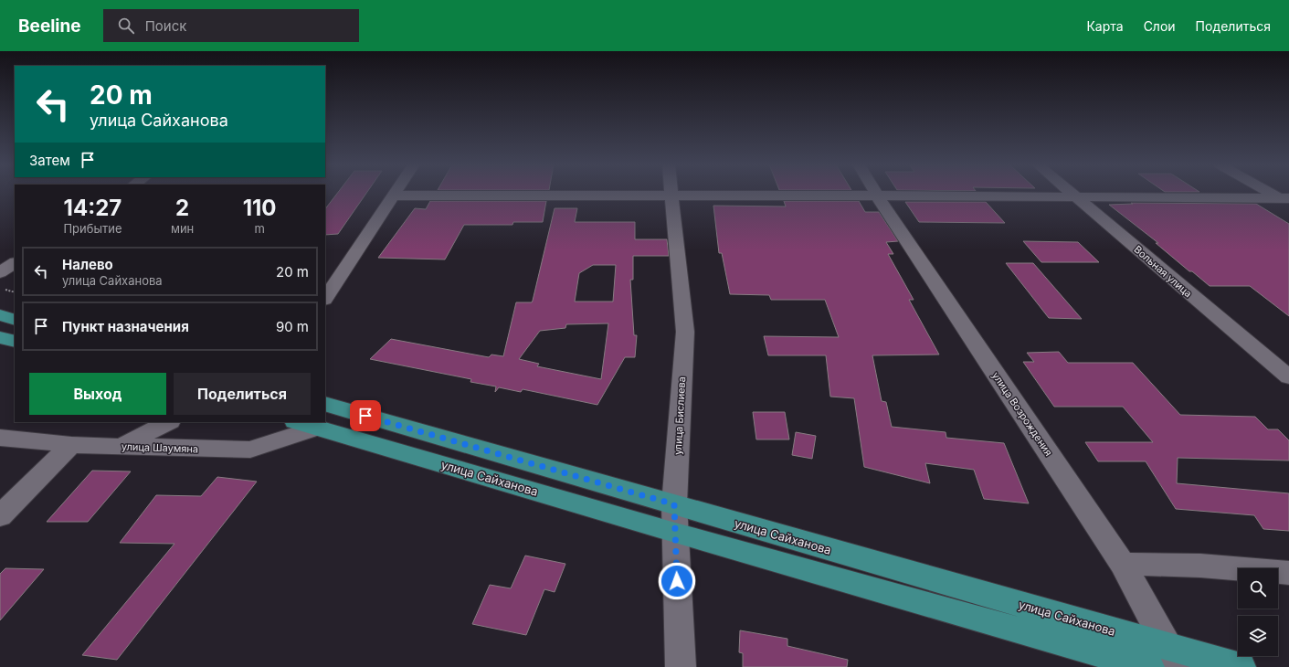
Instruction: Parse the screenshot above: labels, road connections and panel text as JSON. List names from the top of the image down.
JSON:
{
  "streets": {
    "street": [
      "Вольная улица",
      "улица Возрождения",
      "улица Бислиева",
      "улица Шаумяна"
    ]
  },
  "page": {
    "header": "Beeline",
    "search": "Поиск",
    "nav": ["Карта", "Слои", "Поделиться"],
    "turn": ["20 m", "улица Сайханова"],
    "then": "Затем",
    "eta": [
      "14:27",
      "Прибытие",
      "2",
      "мин",
      "110",
      "m"
    ],
    "list": [
      {
        "name": "Налево",
        "note": "улица Сайханова",
        "value": "20 m"
      },
      {
        "name": "Пункт назначения",
        "value": "90 m"
      }
    ],
    "buttons": ["Выход", "Поделиться"]
  }
}
